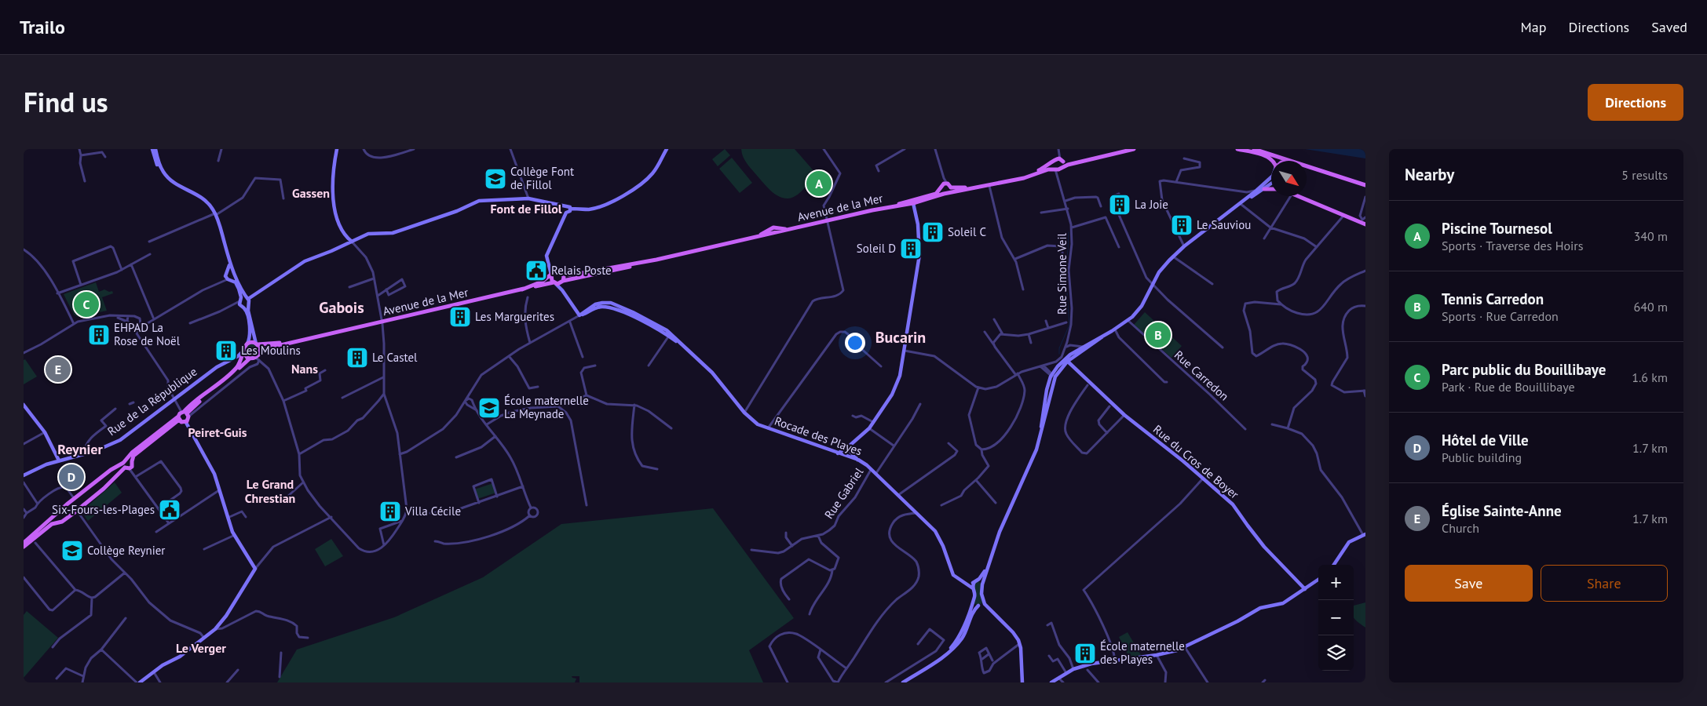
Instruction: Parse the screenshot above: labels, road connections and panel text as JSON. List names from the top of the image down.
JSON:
{
  "streets": {
    "main road": ["Avenue de la Mer"],
    "street": [
      "Rue Simone Veil",
      "Rue Carredon",
      "Rue de la République",
      "Rocade des Playes",
      "Rue du Cros de Boyer",
      "Rue Gabriel"
    ]
  },
  "crossings": [
    ["Rocade des Playes", "Rue Gabriel"]
  ],
  "districts": [
    "Gassen",
    "Font de Fillol",
    "Gabois",
    "Bucarin",
    "Nans",
    "Peiret-Guis",
    "Reynier",
    "Le Grand Chrestian",
    "Le Verger"
  ],
  "places": {
    "school or university": ["Collège Font de Fillol", "École maternelle La Meynade", "Collège Reynier"],
    "building": [
      "La Joie",
      "Le Sauviou",
      "Soleil C",
      "Soleil D",
      "Les Marguerites",
      "EHPAD La Rose de Noël",
      "Les Moulins",
      "Le Castel",
      "Villa Cécile",
      "École maternelle des Playes"
    ],
    "public building": ["Relais Poste", "Six-Fours-les-Plages"]
  },
  "north": "bottom right",
  "page": {
    "header": "Trailo",
    "nav": ["Map", "Directions", "Saved"],
    "title": "Find us",
    "buttons": [
      "Directions",
      ["Save", "Share"]
    ],
    "heading": ["Nearby", "5 results"],
    "pins": [
      "A",
      "C",
      "B",
      "E",
      "D"
    ],
    "list": [
      {
        "mark": "A",
        "name": "Piscine Tournesol",
        "note": "Sports · Traverse des Hoirs",
        "value": "340 m"
      },
      {
        "mark": "B",
        "name": "Tennis Carredon",
        "note": "Sports · Rue Carredon",
        "value": "640 m"
      },
      {
        "mark": "C",
        "name": "Parc public du Bouillibaye",
        "note": "Park · Rue de Bouillibaye",
        "value": "1.6 km"
      },
      {
        "mark": "D",
        "name": "Hôtel de Ville",
        "note": "Public building",
        "value": "1.7 km"
      },
      {
        "mark": "E",
        "name": "Église Sainte-Anne",
        "note": "Church",
        "value": "1.7 km"
      }
    ],
    "map_buttons": ["+", "−"]
  }
}
